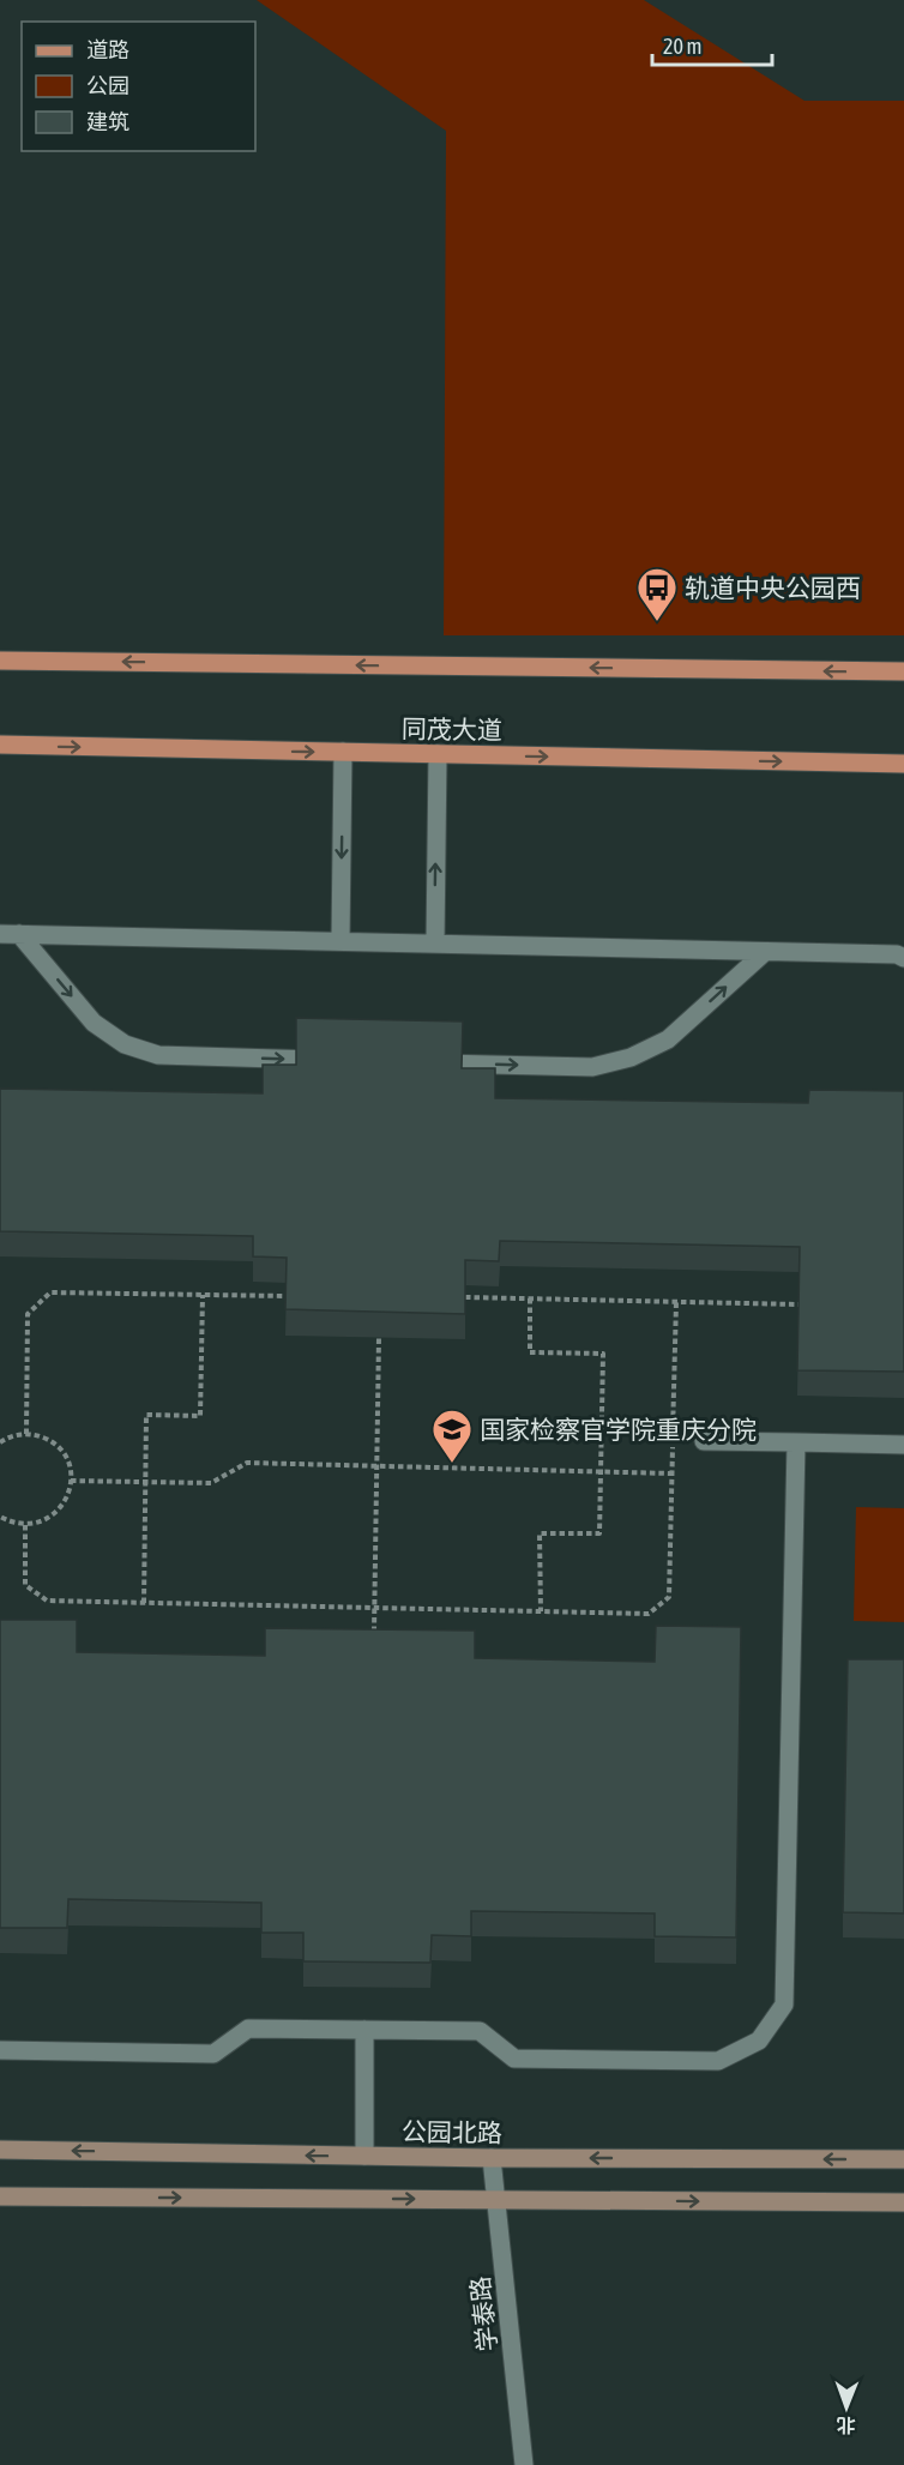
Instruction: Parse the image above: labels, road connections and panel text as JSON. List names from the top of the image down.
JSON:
{
  "streets": {
    "main road": ["同茂大道", "公园北路"],
    "street": ["学泰路"]
  },
  "crossings": [
    ["公园北路", "学泰路"]
  ],
  "places": {
    "bus stop": ["轨道中央公园西"],
    "school or university": ["国家检察官学院重庆分院"]
  },
  "legend": ["道路", "公园", "建筑"],
  "scale_bar": "20 m",
  "north": "bottom"
}
